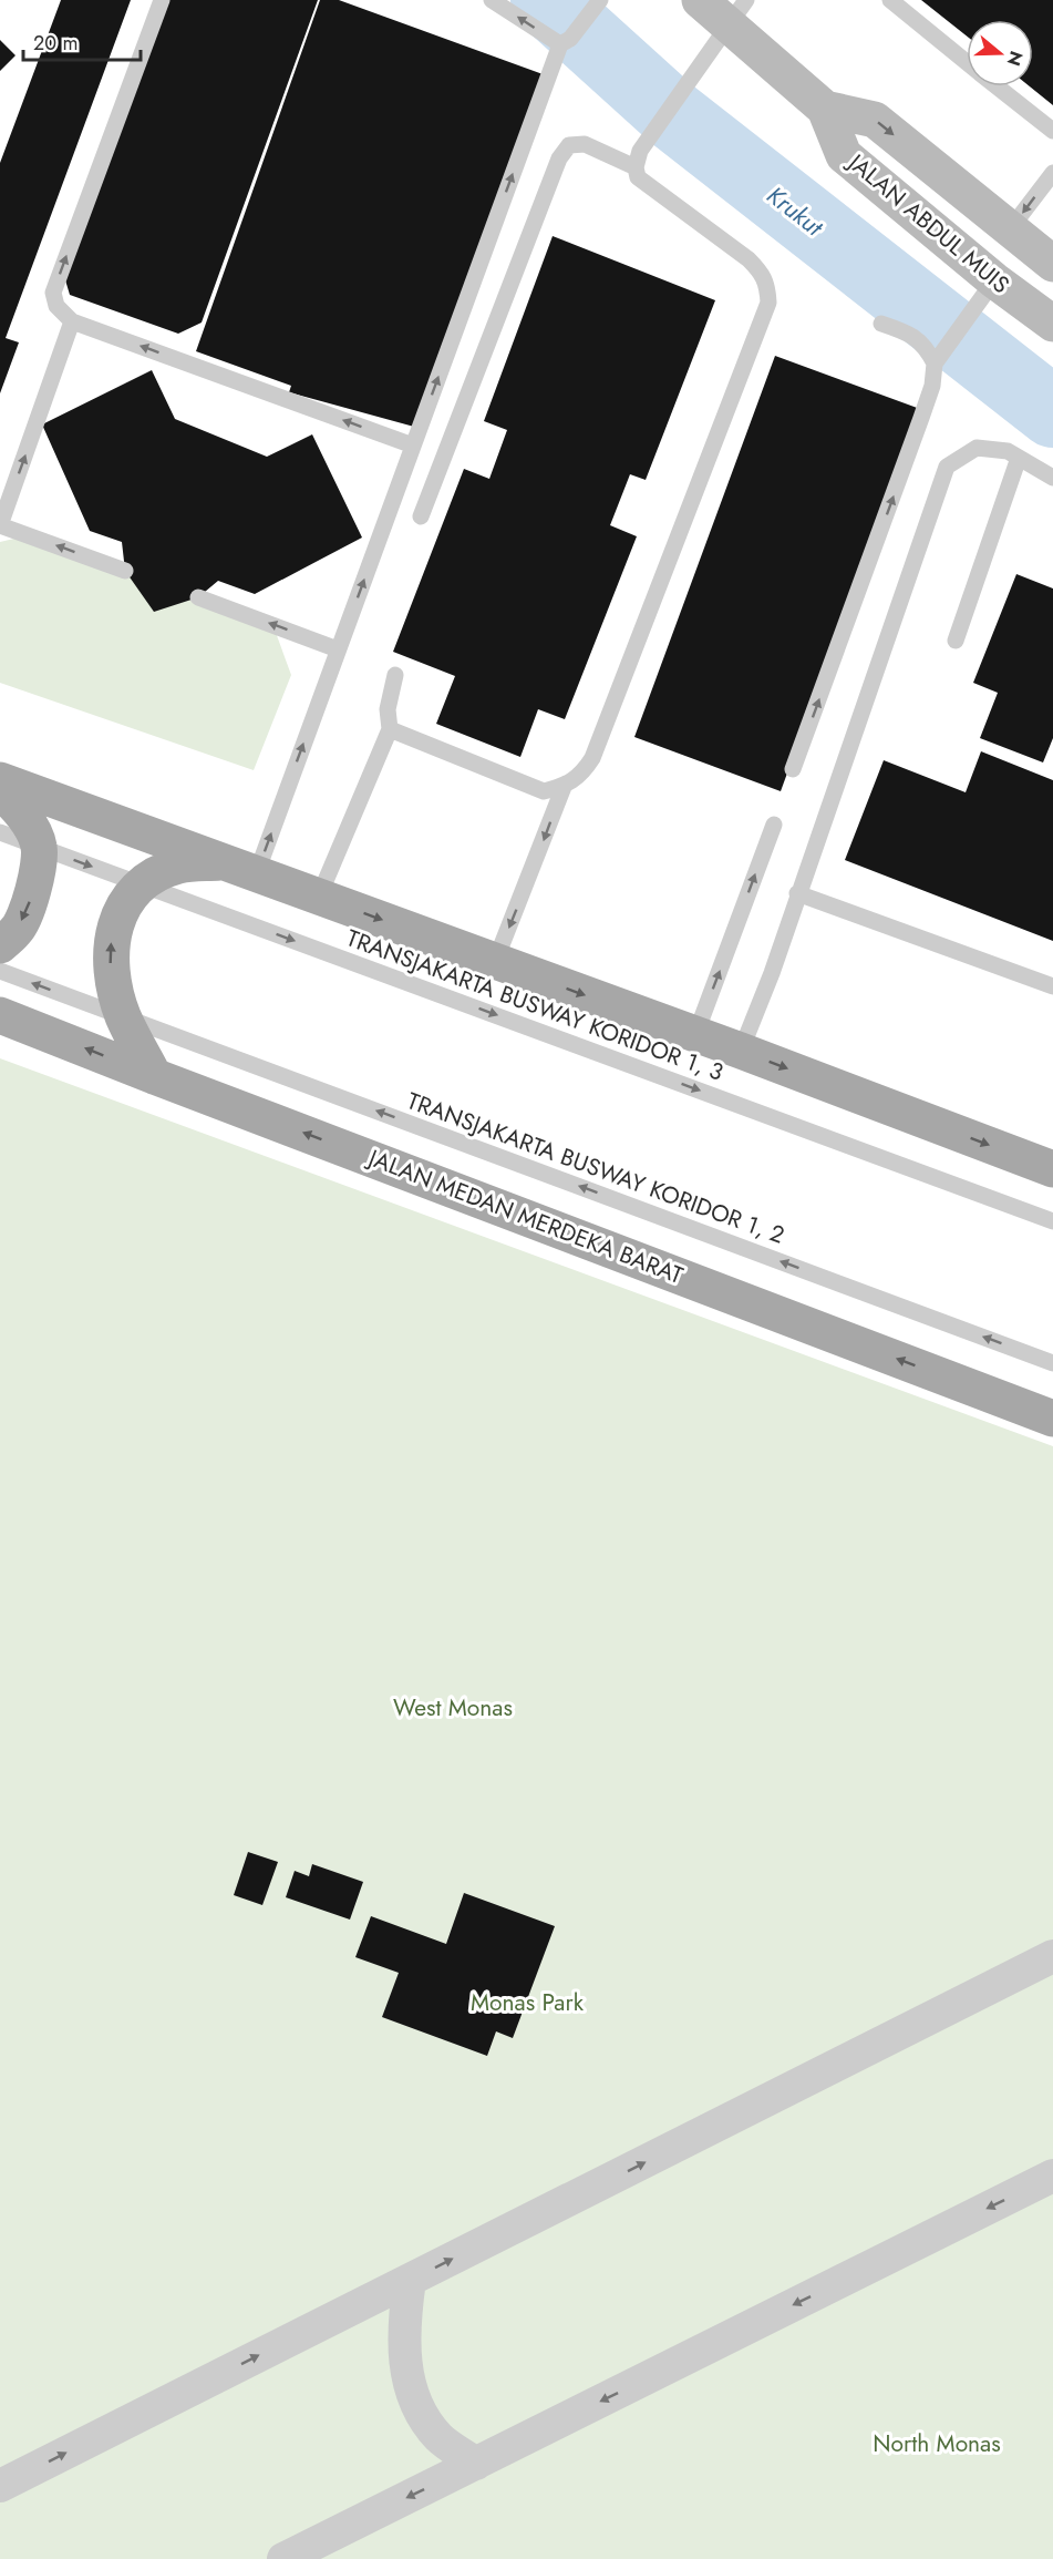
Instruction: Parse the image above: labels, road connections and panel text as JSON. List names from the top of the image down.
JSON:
{
  "streets": {
    "main road": ["JALAN ABDUL MUIS", "JALAN MEDAN MERDEKA BARAT"],
    "lane": ["TRANSJAKARTA BUSWAY KORIDOR 1, 3", "TRANSJAKARTA BUSWAY KORIDOR 1, 2"]
  },
  "one_way": ["TRANSJAKARTA BUSWAY KORIDOR 1, 3", "TRANSJAKARTA BUSWAY KORIDOR 1, 2"],
  "water": ["Krukut"],
  "parks": ["West Monas", "Monas Park", "North Monas"],
  "scale_bar": "20 m",
  "north": "right"
}
